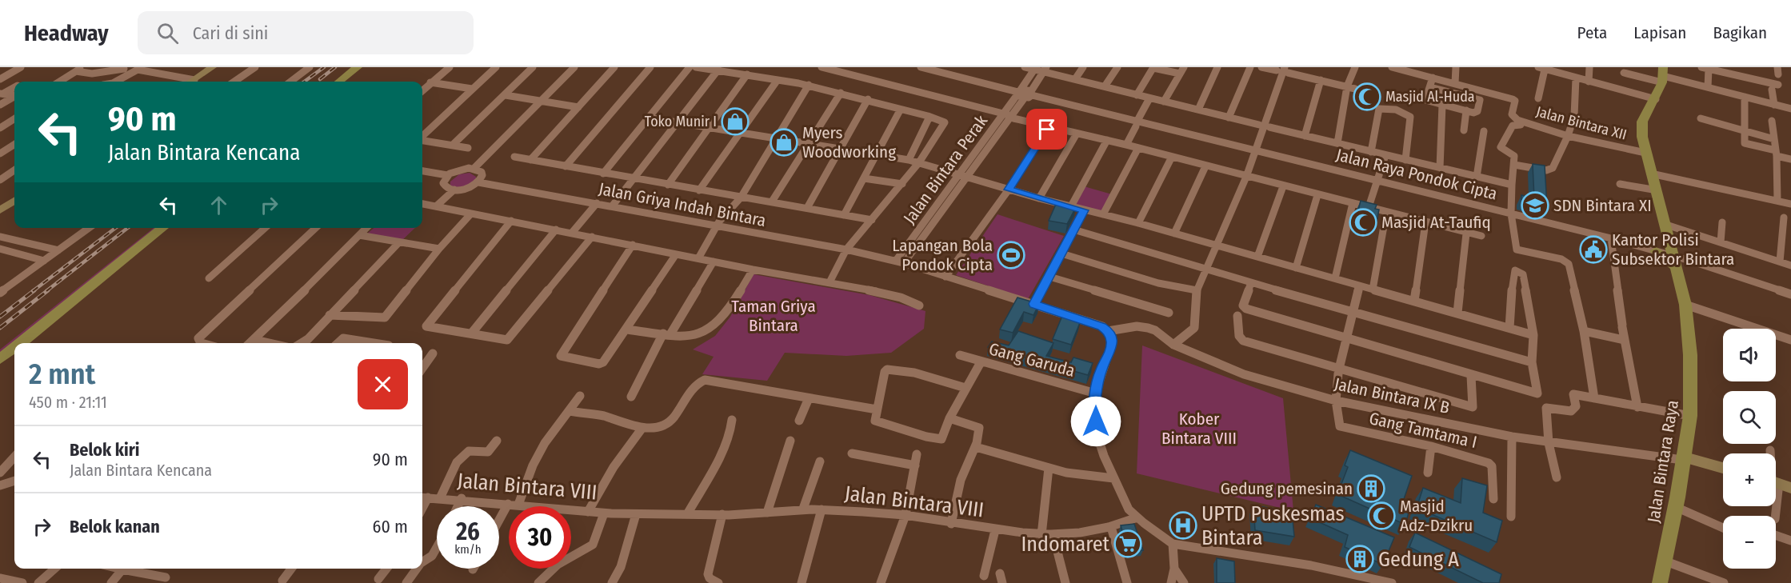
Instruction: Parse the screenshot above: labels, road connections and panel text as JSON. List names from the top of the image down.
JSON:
{
  "streets": {
    "main road": ["Jalan Bintara Raya"],
    "street": [
      "Jalan Bintara XII",
      "Jalan Bintara Perak",
      "Jalan Raya Pondok Cipta",
      "Jalan Griya Indah Bintara",
      "Gang Garuda",
      "Jalan Bintara IX B",
      "Gang Tamtama I",
      "Jalan Bintara VIII"
    ]
  },
  "crossings": [
    ["Jalan Bintara XII", "Jalan Bintara Raya"],
    ["Jalan Bintara Perak", "Jalan Raya Pondok Cipta"],
    ["Jalan Bintara Perak", "Jalan Griya Indah Bintara"],
    ["Jalan Griya Indah Bintara", "Jalan Bintara IX B"],
    ["Jalan Bintara IX B", "Gang Tamtama I"],
    ["Jalan Bintara IX B", "Jalan Bintara Raya"]
  ],
  "parks": ["Taman Griya Bintara", "Kober Bintara VIII"],
  "places": {
    "mosque": ["Masjid Al-Huda", "Masjid At-Taufiq", "Masjid Adz-Dzikru"],
    "shop": ["Toko Munir I", "Myers Woodworking"],
    "school or university": ["SDN Bintara XI"],
    "public building": ["Kantor Polisi Subsektor Bintara"],
    "sports": ["Lapangan Bola Pondok Cipta"],
    "building": ["Gedung pemesinan", "Gedung A"],
    "hospital": ["UPTD Puskesmas Bintara"],
    "supermarket": ["Indomaret"]
  },
  "page": {
    "header": "Headway",
    "search": "Cari di sini",
    "nav": ["Peta", "Lapisan", "Bagikan"],
    "turn": ["90 m", "Jalan Bintara Kencana"],
    "map_buttons": ["+", "−"],
    "heading": ["2 mnt", "450 m · 21:11"],
    "list": [
      {
        "name": "Belok kiri",
        "note": "Jalan Bintara Kencana",
        "value": "90 m"
      },
      {
        "name": "Belok kanan",
        "value": "60 m"
      }
    ],
    "speed": "26 km/h",
    "limit": "30"
  }
}
